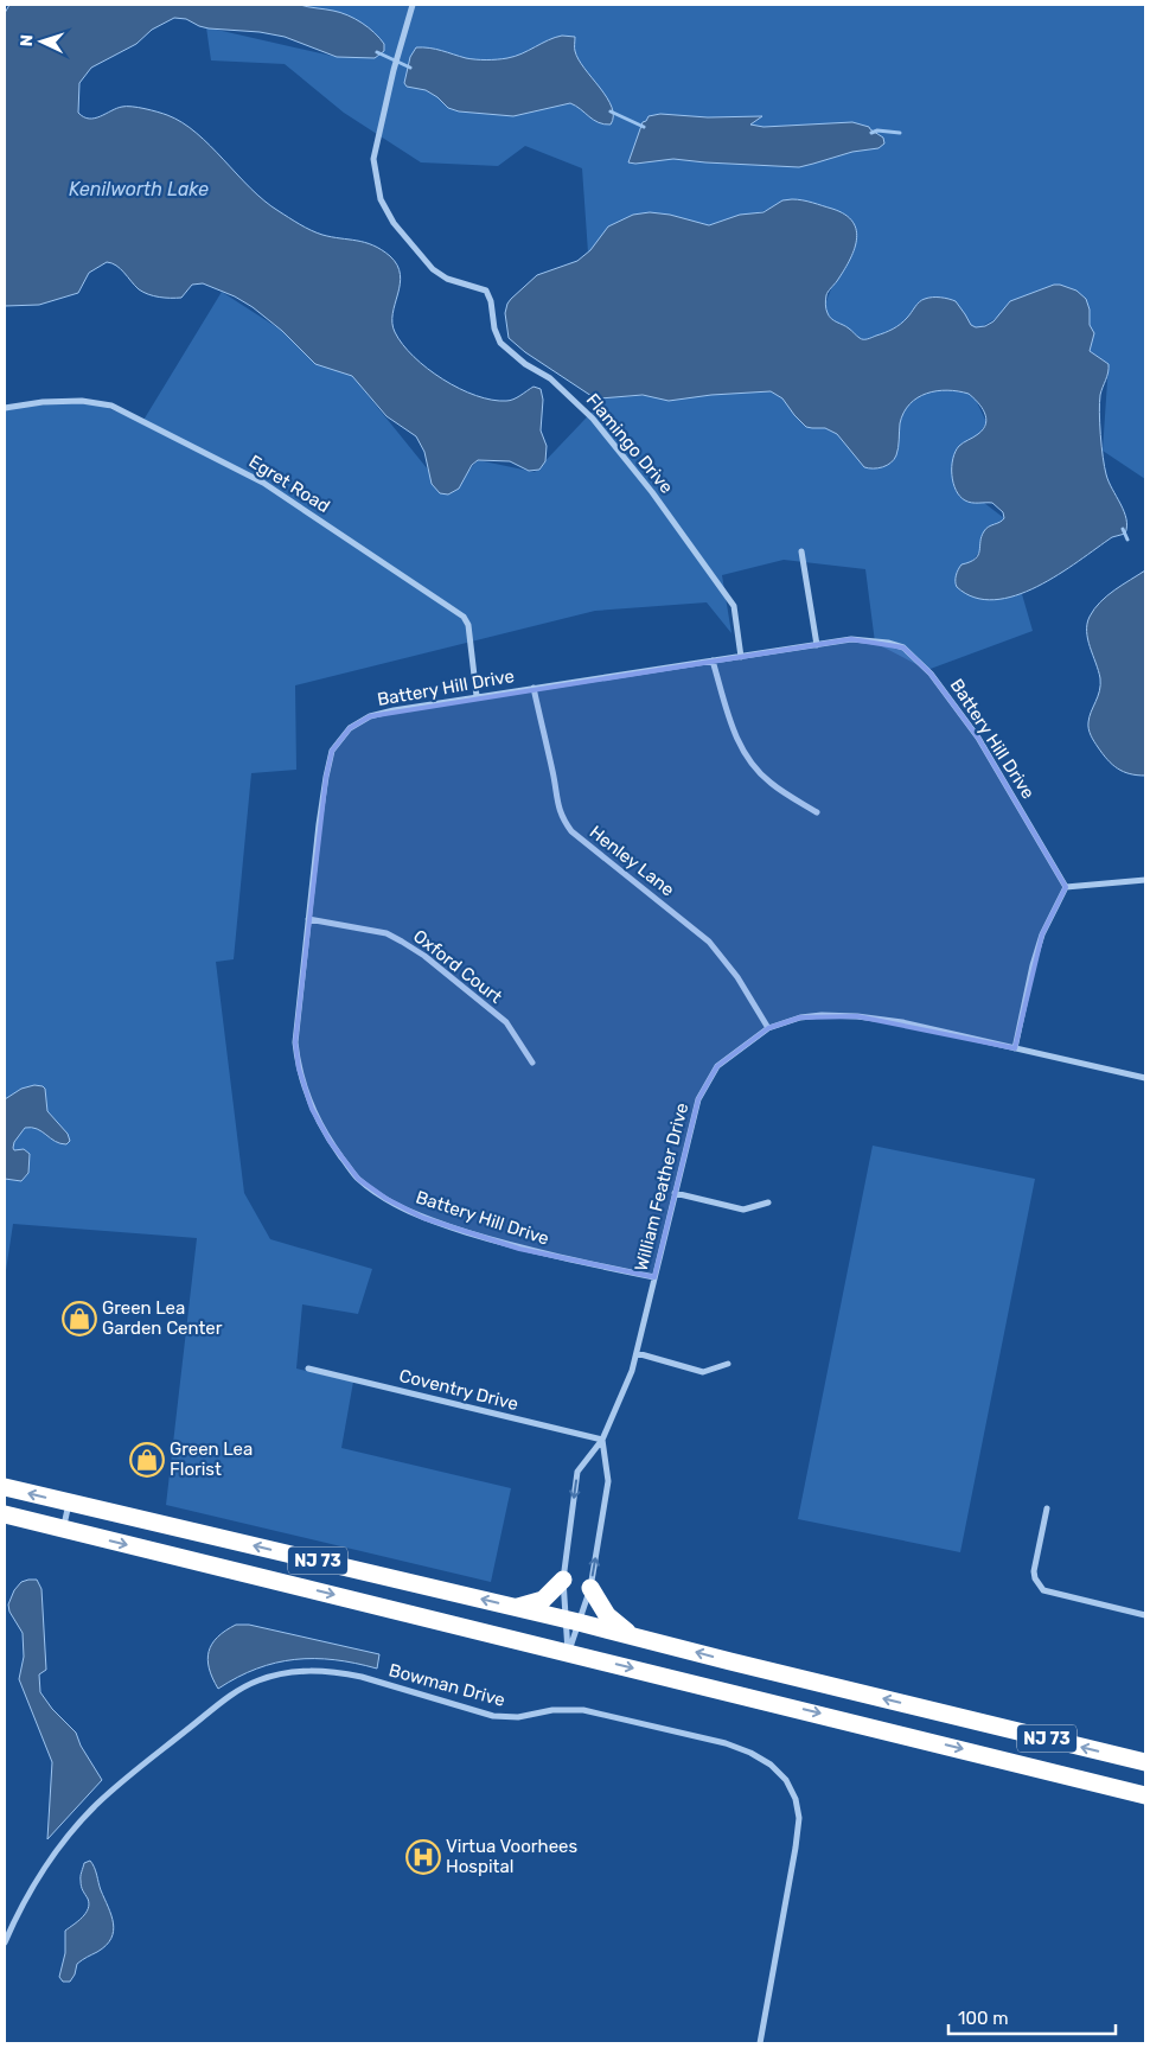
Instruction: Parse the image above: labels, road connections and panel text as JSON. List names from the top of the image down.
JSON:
{
  "streets": {
    "highway": ["NJ 73"],
    "street": [
      "Flamingo Drive",
      "Egret Road",
      "Battery Hill Drive",
      "Henley Lane",
      "Oxford Court",
      "William Feather Drive",
      "Coventry Drive",
      "Bowman Drive"
    ]
  },
  "crossings": [
    ["Flamingo Drive", "Battery Hill Drive"],
    ["Egret Road", "Battery Hill Drive"],
    ["Battery Hill Drive", "Henley Lane"],
    ["Battery Hill Drive", "Oxford Court"],
    ["Battery Hill Drive", "William Feather Drive"],
    ["Henley Lane", "William Feather Drive"],
    ["William Feather Drive", "Coventry Drive"],
    ["William Feather Drive", "NJ 73"]
  ],
  "water": ["Kenilworth Lake"],
  "places": {
    "shop": ["Green Lea Garden Center", "Green Lea Florist"],
    "hospital": ["Virtua Voorhees Hospital"]
  },
  "scale_bar": "100 m",
  "north": "left"
}
